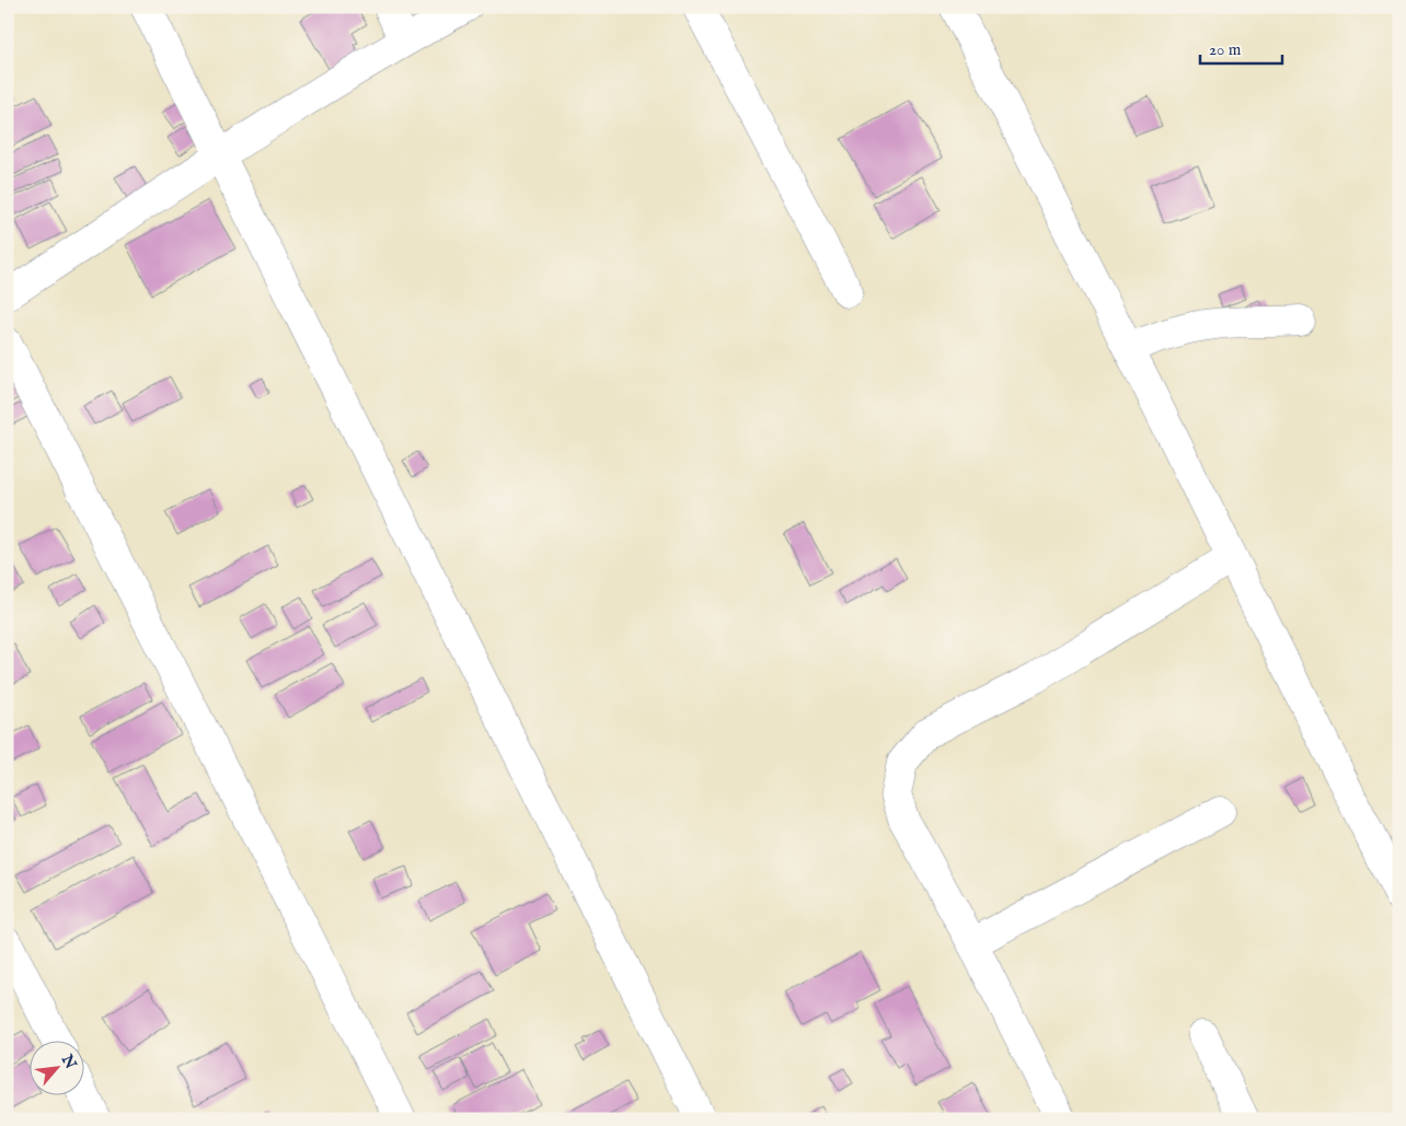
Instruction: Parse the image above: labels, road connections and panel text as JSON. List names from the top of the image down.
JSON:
{
  "scale_bar": "20 m",
  "north": "top right"
}
